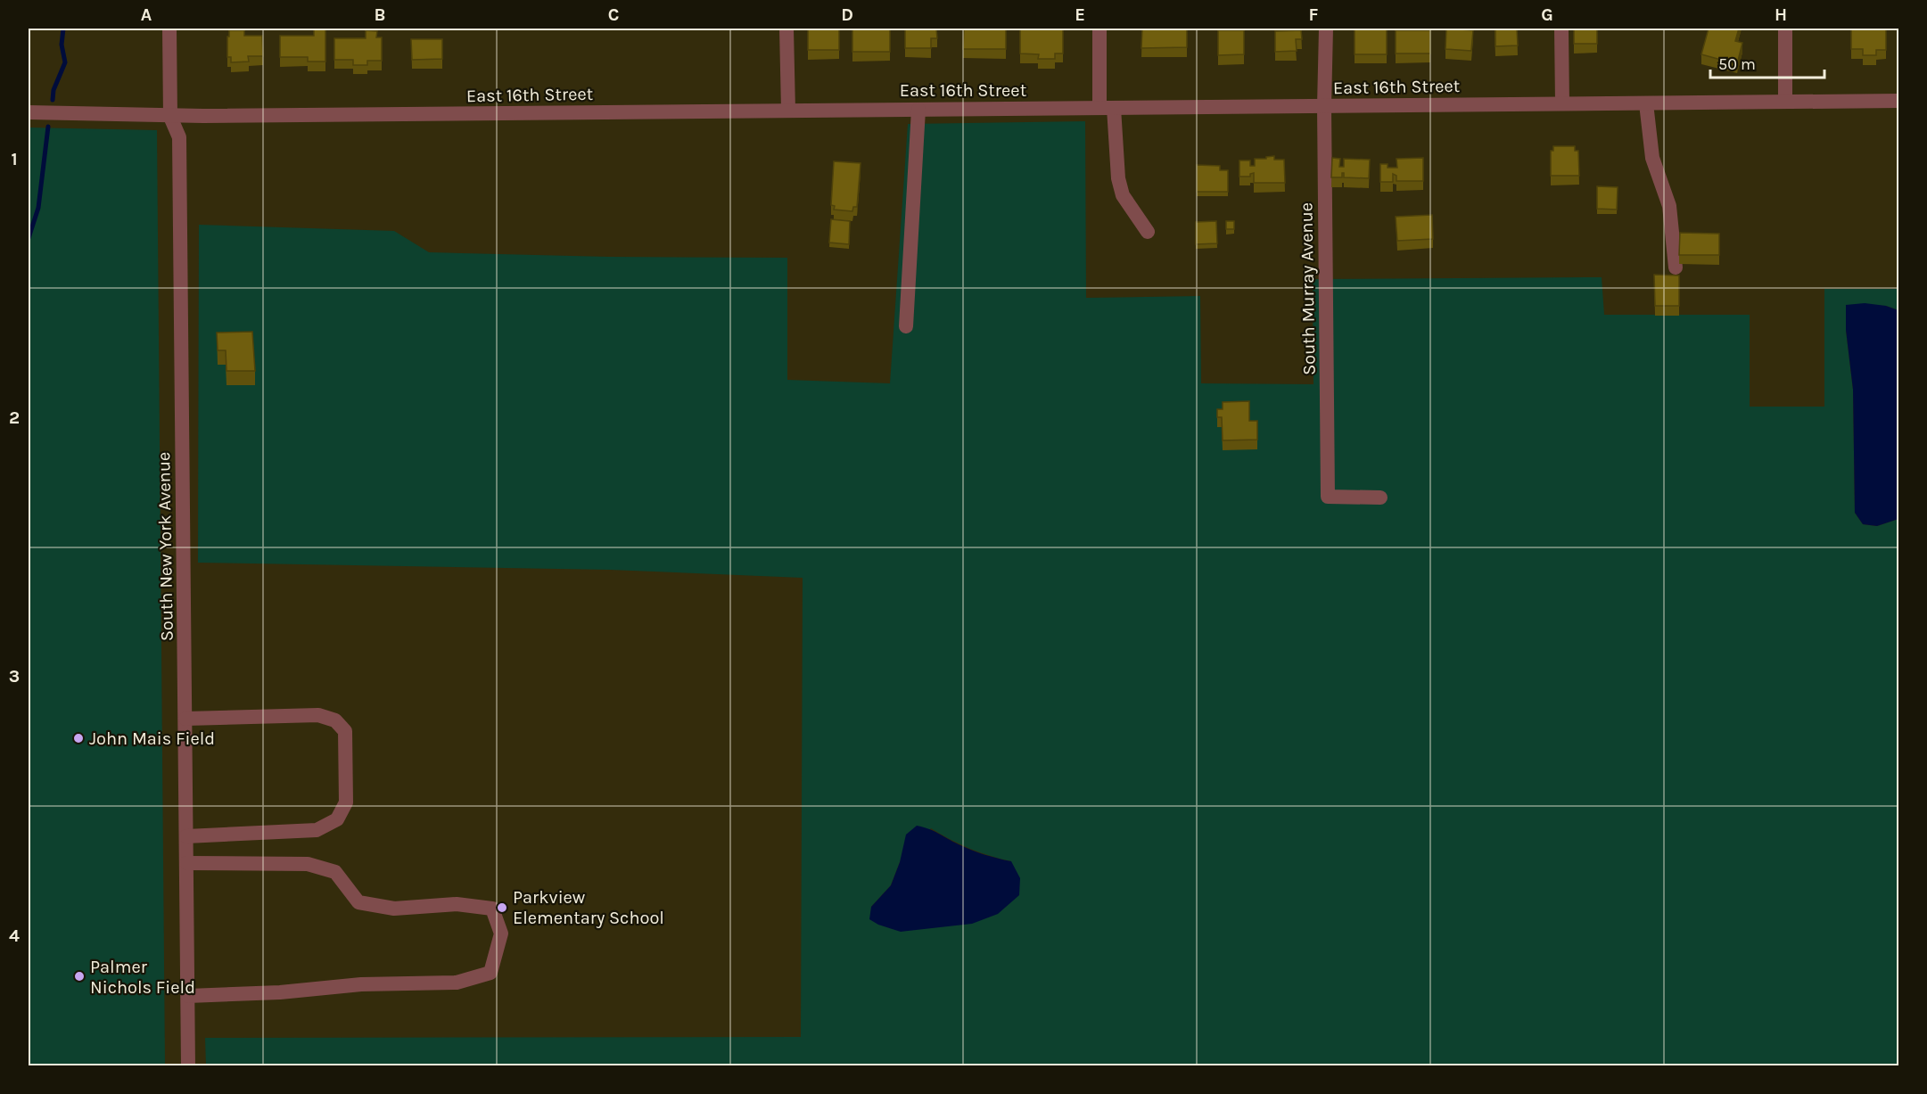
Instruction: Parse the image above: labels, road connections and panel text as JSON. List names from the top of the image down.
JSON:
{
  "streets": {
    "street": ["East 16th Street", "South Murray Avenue", "South New York Avenue"]
  },
  "crossings": [
    ["East 16th Street", "South Murray Avenue"],
    ["East 16th Street", "South New York Avenue"]
  ],
  "places": ["John Mais Field", "Parkview Elementary School", "Palmer Nichols Field"],
  "scale_bar": "50 m",
  "grid": {
    "columns": [
      "A",
      "B",
      "C",
      "D",
      "E",
      "F",
      "G",
      "H"
    ],
    "rows": [
      "1",
      "2",
      "3",
      "4"
    ]
  }
}
